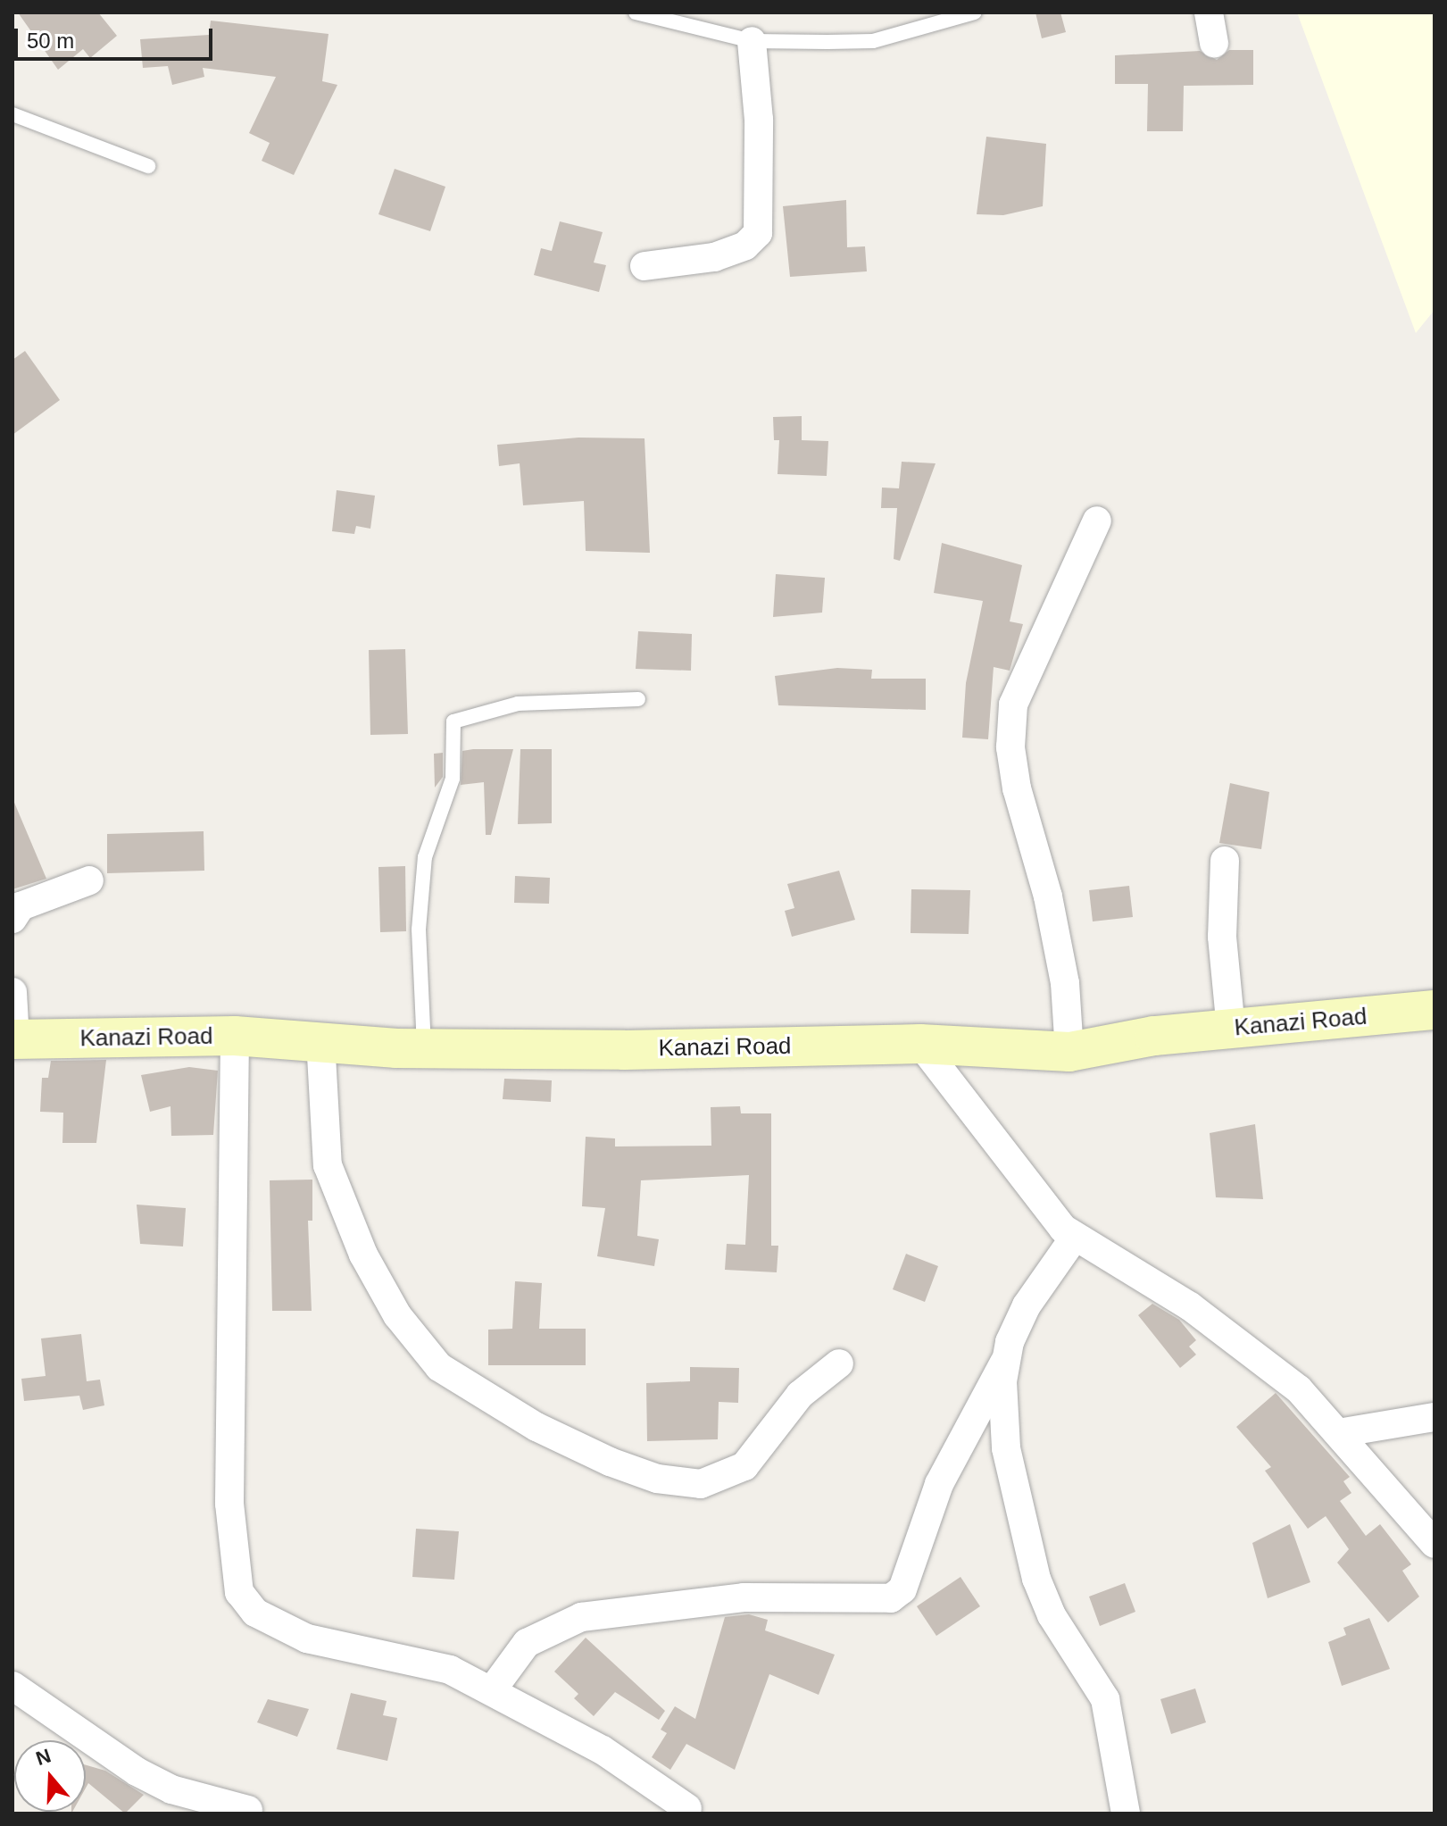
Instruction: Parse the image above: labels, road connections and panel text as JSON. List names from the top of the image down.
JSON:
{
  "streets": {
    "main road": ["Kanazi Road"]
  },
  "scale_bar": "50 m",
  "north": "top"
}
